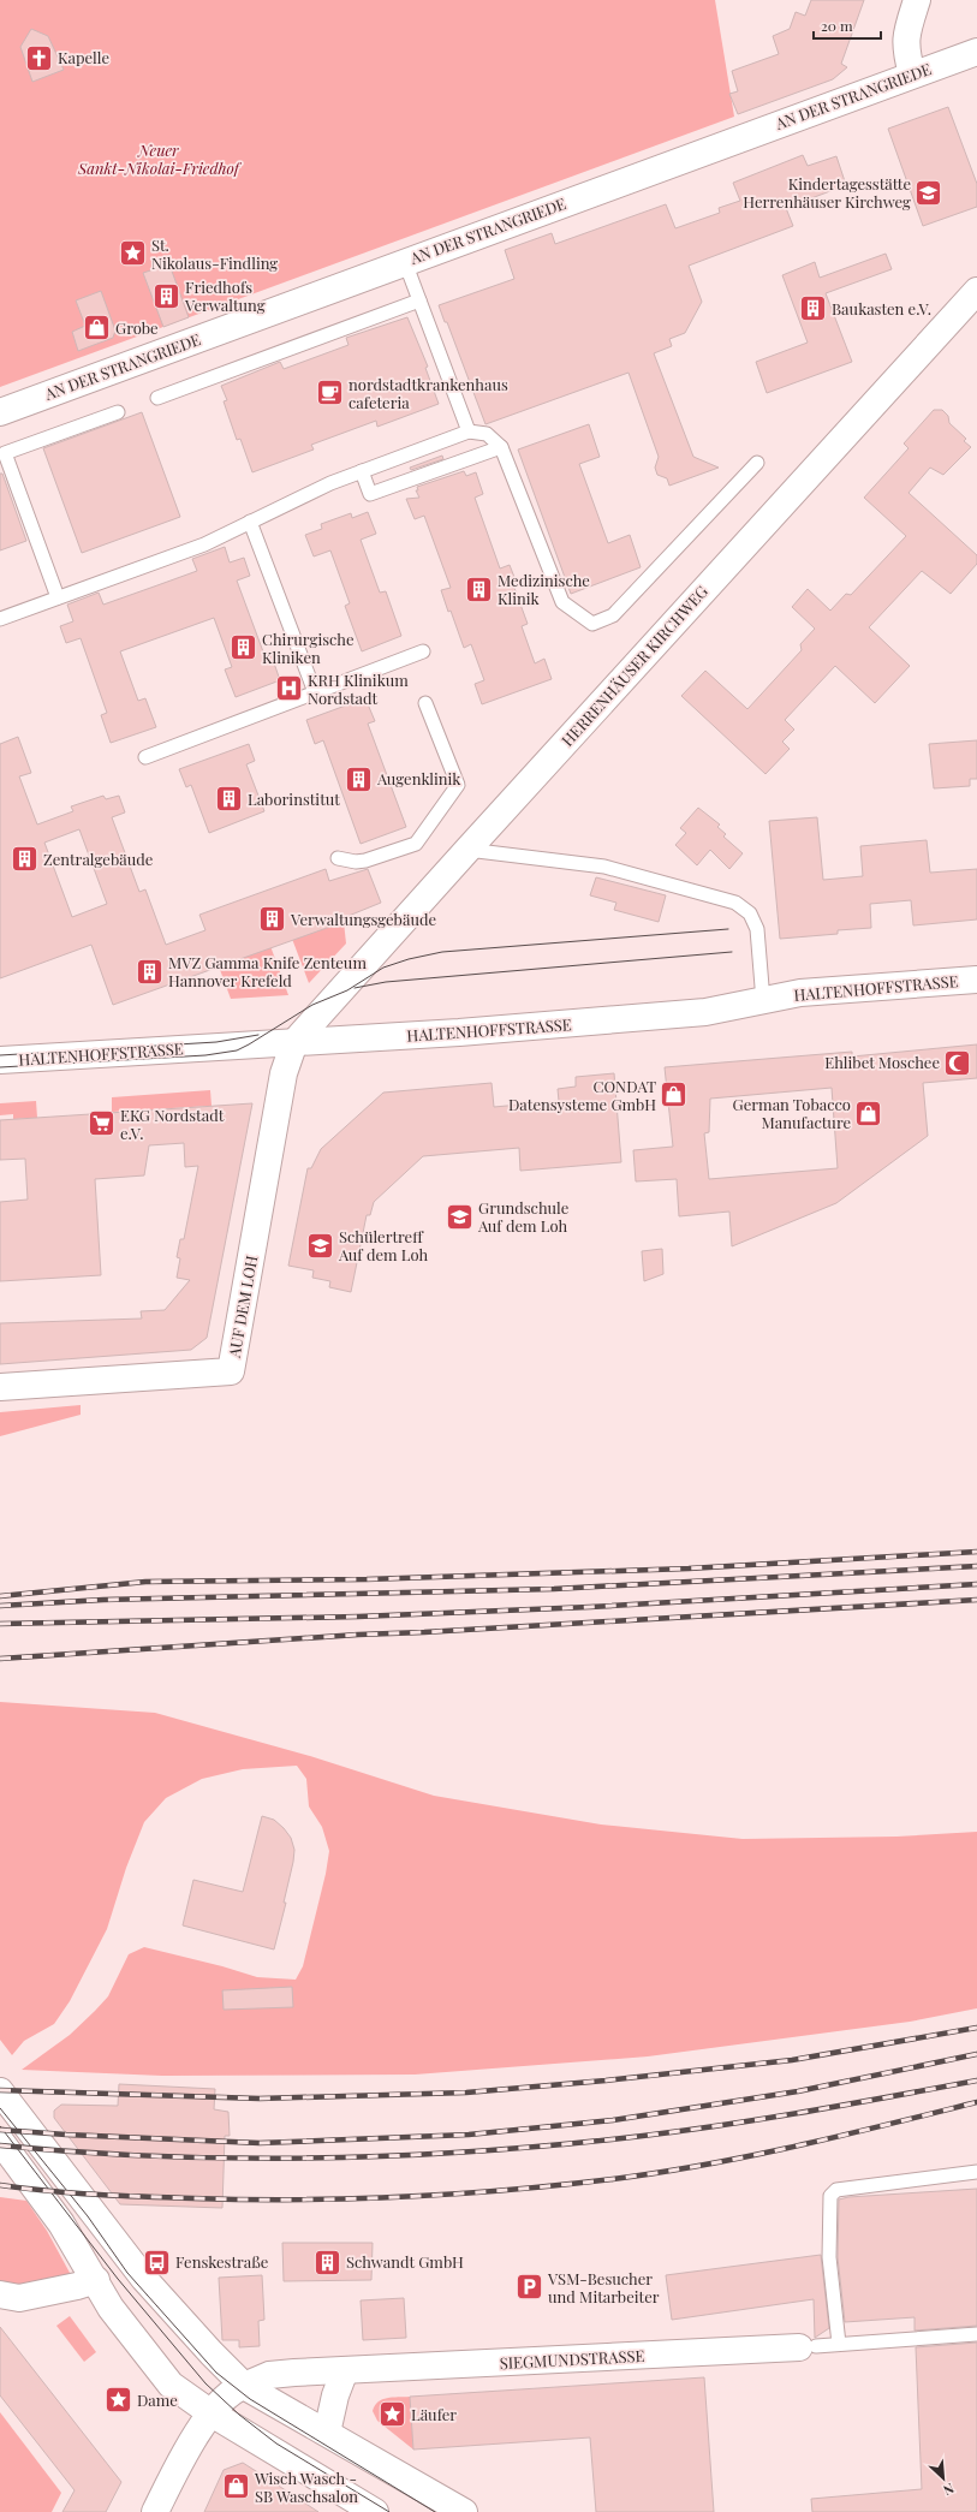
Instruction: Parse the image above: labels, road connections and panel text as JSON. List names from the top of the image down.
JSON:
{
  "streets": {
    "street": [
      "AN DER STRANGRIEDE",
      "HERRENHÄUSER KIRCHWEG",
      "HALTENHOFFSTRASSE",
      "AUF DEM LOH",
      "SIEGMUNDSTRASSE"
    ]
  },
  "crossings": [
    ["HERRENHÄUSER KIRCHWEG", "HALTENHOFFSTRASSE"],
    ["HERRENHÄUSER KIRCHWEG", "AUF DEM LOH"],
    ["HALTENHOFFSTRASSE", "AUF DEM LOH"]
  ],
  "parks": ["Neuer Sankt-Nikolai-Friedhof"],
  "places": {
    "church": ["Kapelle"],
    "school or university": ["Kindertagesstätte Herrenhäuser Kirchweg", "Grundschule Auf dem Loh", "Schülertreff Auf dem Loh"],
    "place": ["St. Nikolaus-Findling", "Dame", "Läufer"],
    "building": [
      "Friedhofs Verwaltung",
      "Baukasten e.V.",
      "Medizinische Klinik",
      "Chirurgische Kliniken",
      "Augenklinik",
      "Laborinstitut",
      "Zentralgebäude",
      "Verwaltungsgebäude",
      "MVZ Gamma Knife Zenteum Hannover Krefeld",
      "Schwandt GmbH"
    ],
    "shop": [
      "Grobe",
      "CONDAT Datensysteme GmbH",
      "German Tobacco Manufacture",
      "Wisch Wasch - SB Waschsalon"
    ],
    "cafe": ["nordstadtkrankenhaus cafeteria"],
    "hospital": ["KRH Klinikum Nordstadt"],
    "mosque": ["Ehlibet Moschee"],
    "supermarket": ["EKG Nordstadt e.V."],
    "bus stop": ["Fenskestraße"],
    "parking": ["VSM-Besucher und Mitarbeiter"]
  },
  "scale_bar": "20 m",
  "north": "bottom right"
}
